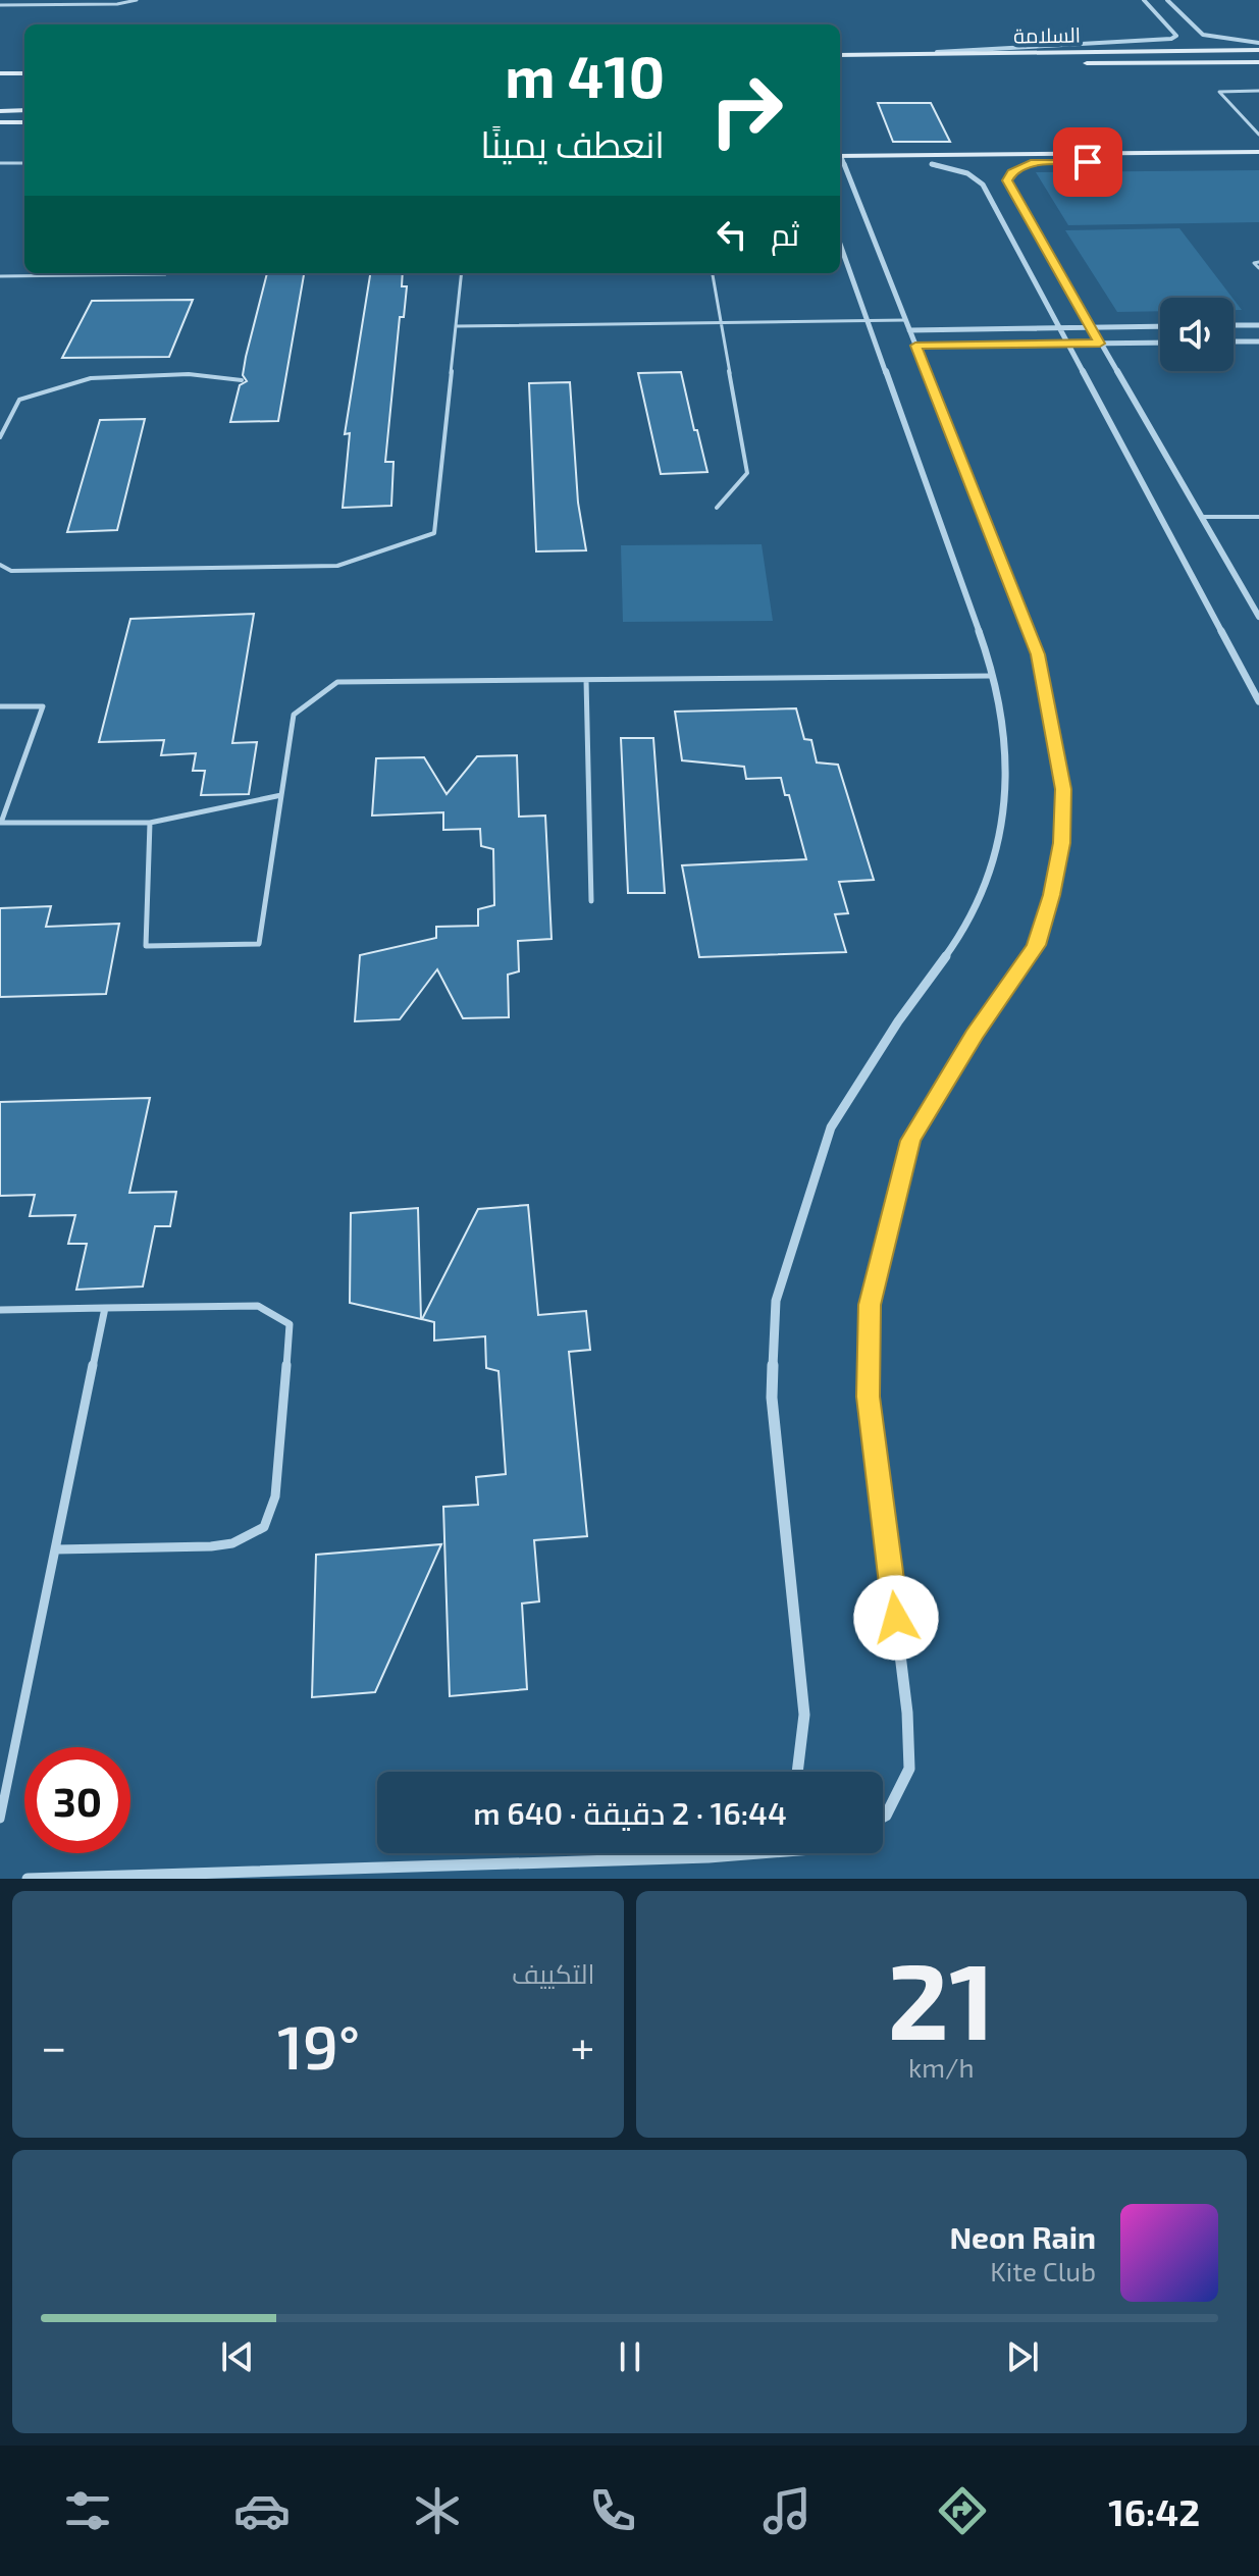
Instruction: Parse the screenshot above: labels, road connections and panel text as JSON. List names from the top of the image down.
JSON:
{
  "streets": {
    "street": ["السلامة"]
  },
  "page": {
    "turn": ["410 m", "انعطف يمينًا"],
    "then": "ثم",
    "limit": "30",
    "trip": "16:44 · 2 دقيقة · 640 m",
    "tile": [
      ["21", "km/h"],
      "التكييف"
    ],
    "heat": ["−", "19°", "+"],
    "song": ["Neon Rain", "Kite Club"],
    "tabs": "16:42"
  }
}
